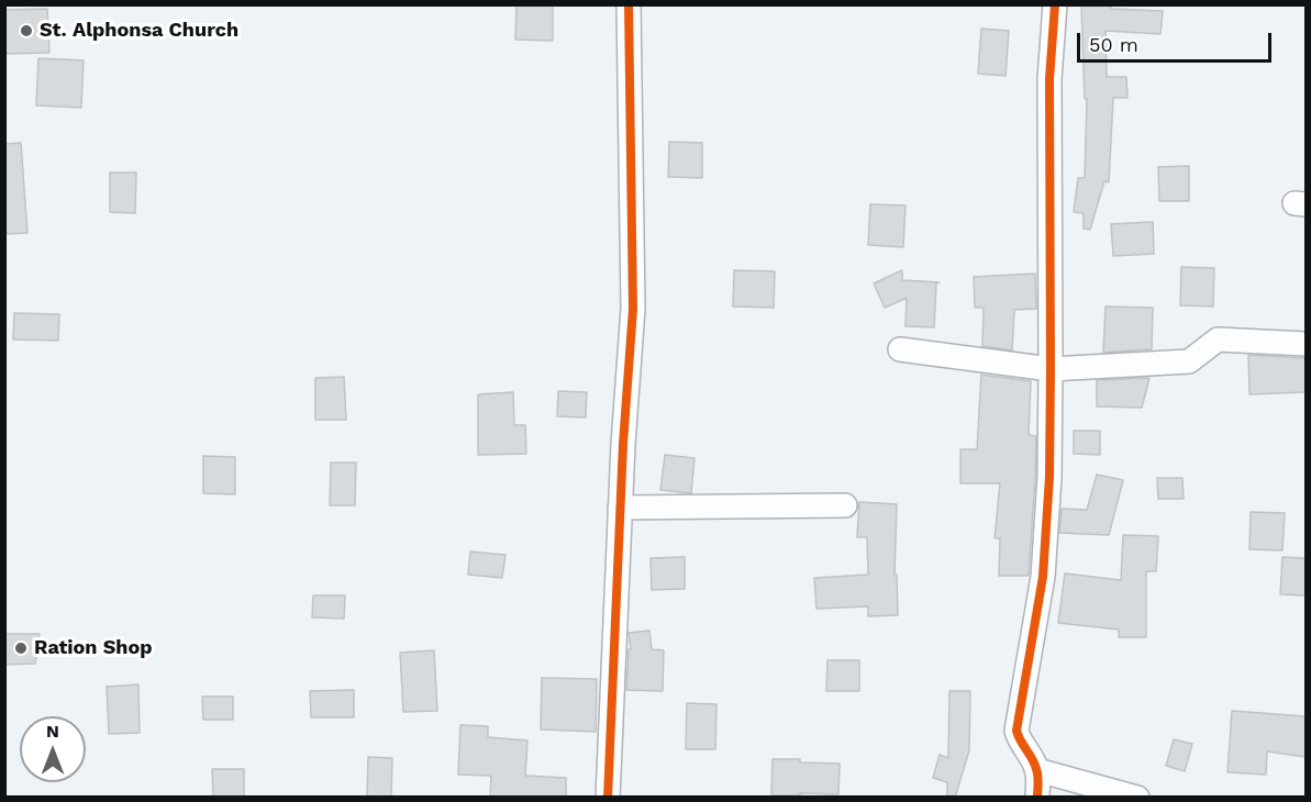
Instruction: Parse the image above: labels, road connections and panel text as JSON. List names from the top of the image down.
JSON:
{
  "places": ["St. Alphonsa Church", "Ration Shop"],
  "scale_bar": "50 m",
  "north": "top"
}
